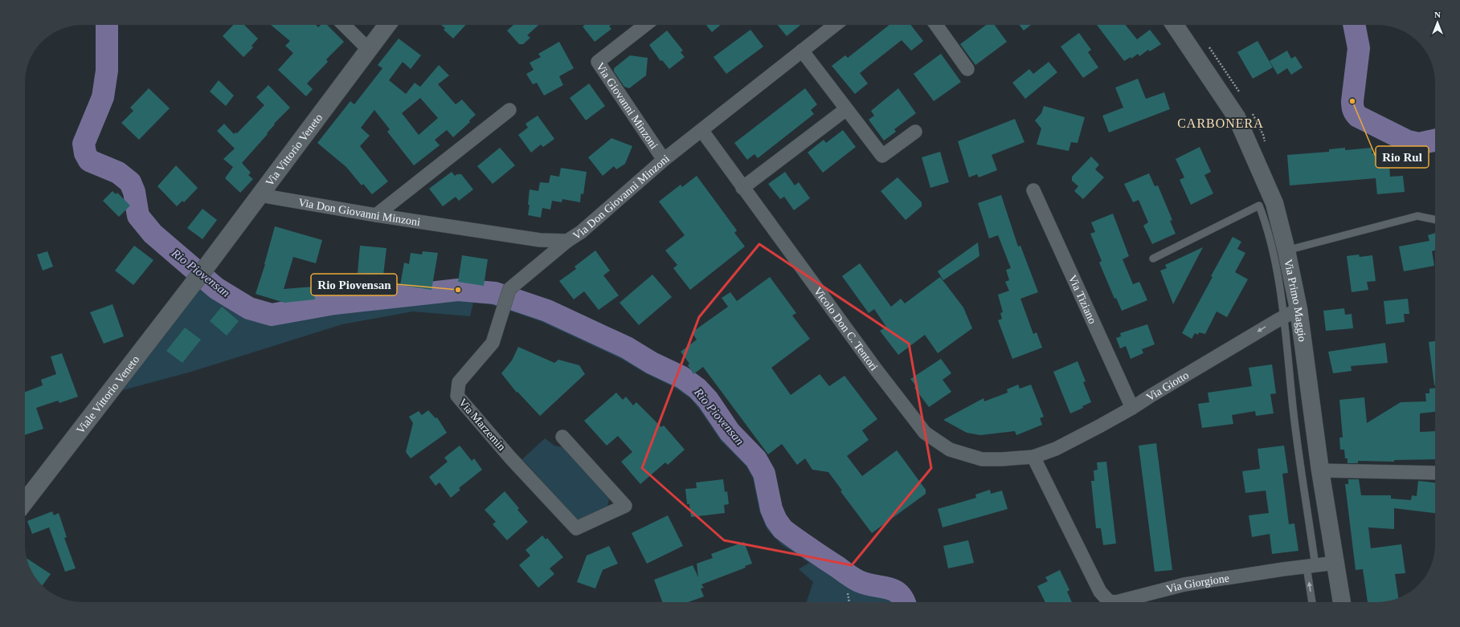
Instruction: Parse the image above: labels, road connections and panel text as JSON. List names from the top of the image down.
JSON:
{
  "streets": {
    "street": [
      "Via Giovanni Minzoni",
      "Via Vittorio Veneto",
      "Via Don Giovanni Minzoni",
      "Via Tiziano",
      "Via Primo Maggio",
      "Vicolo Don C. Tentori",
      "Via Giotto",
      "Viale Vittorio Veneto",
      "Via Marzemin",
      "Via Giorgione"
    ]
  },
  "crossings": [
    ["Via Giovanni Minzoni", "Via Don Giovanni Minzoni"],
    ["Via Vittorio Veneto", "Via Don Giovanni Minzoni"],
    ["Via Vittorio Veneto", "Viale Vittorio Veneto"],
    ["Via Don Giovanni Minzoni", "Vicolo Don C. Tentori"],
    ["Via Don Giovanni Minzoni", "Via Marzemin"],
    ["Via Tiziano", "Via Giotto"],
    ["Via Primo Maggio", "Via Giotto"],
    ["Via Primo Maggio", "Via Giorgione"],
    ["Vicolo Don C. Tentori", "Via Giotto"],
    ["Vicolo Don C. Tentori", "Via Giorgione"],
    ["Via Giotto", "Via Giorgione"]
  ],
  "one_way": ["Via Giotto"],
  "districts": ["CARBONERA"],
  "water": ["Rio Piovensan"],
  "places": ["Rio Rul", "Rio Piovensan"],
  "north": "top"
}
